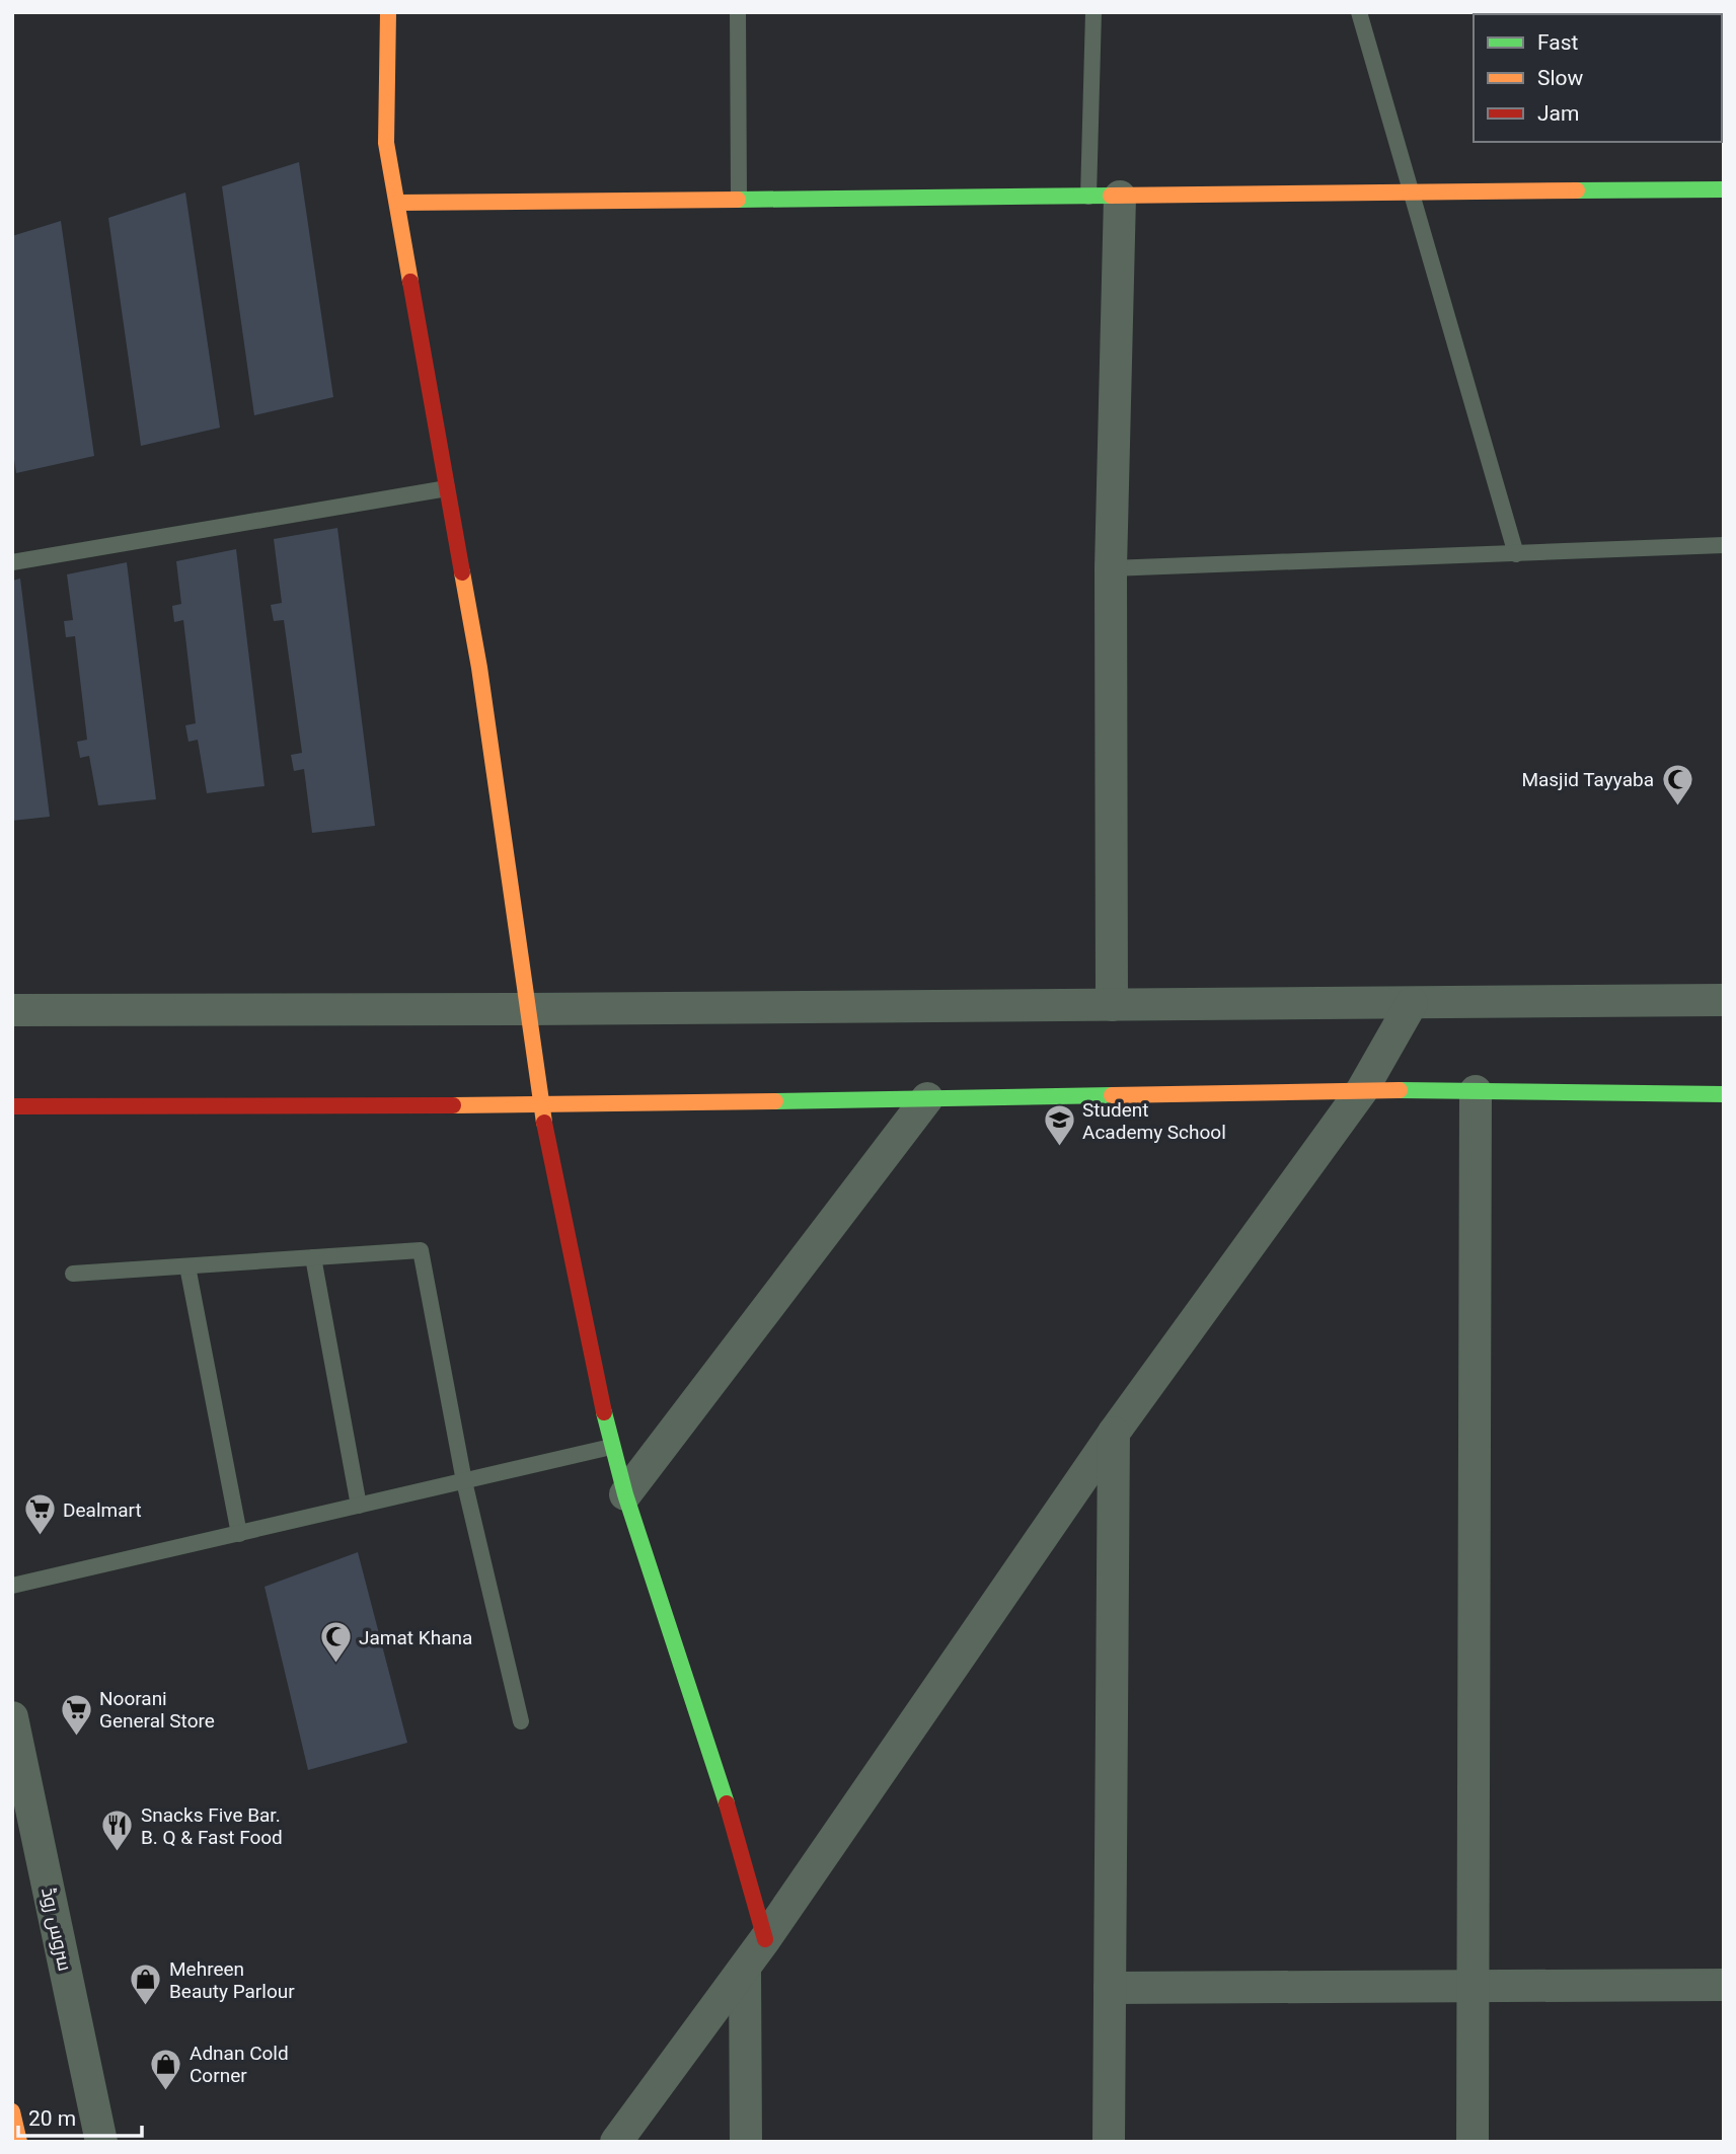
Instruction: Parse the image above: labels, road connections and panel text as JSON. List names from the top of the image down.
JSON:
{
  "streets": {
    "street": ["سروس روڈ"]
  },
  "places": {
    "mosque": ["Masjid Tayyaba", "Jamat Khana"],
    "school or university": ["Student Academy School"],
    "supermarket": ["Dealmart", "Noorani General Store"],
    "restaurant": ["Snacks Five Bar. B. Q & Fast Food"],
    "shop": ["Mehreen Beauty Parlour", "Adnan Cold Corner"]
  },
  "legend": ["Fast", "Slow", "Jam"],
  "scale_bar": "20 m"
}
